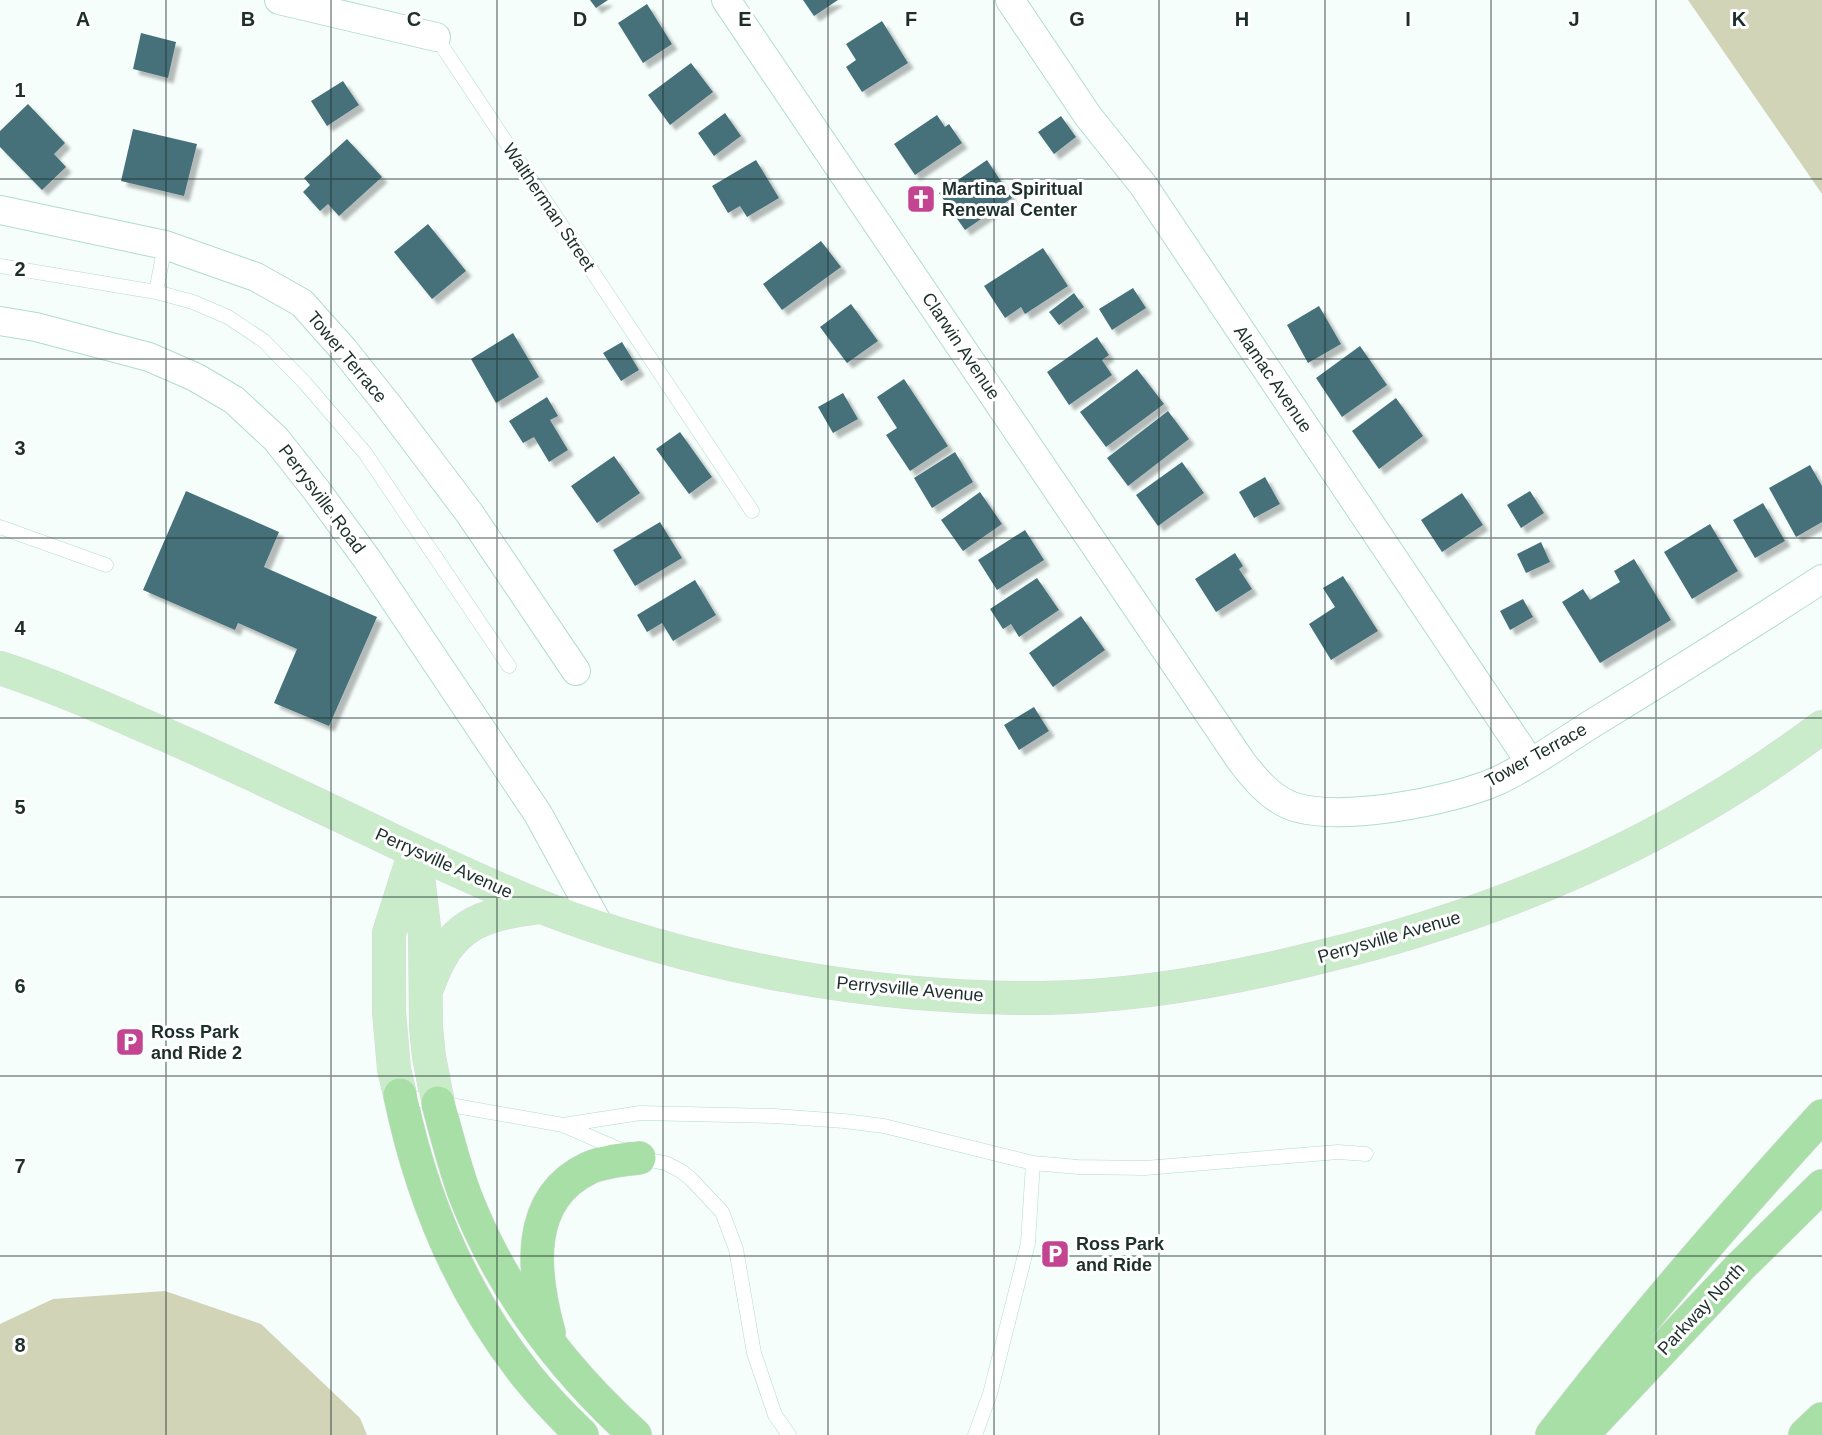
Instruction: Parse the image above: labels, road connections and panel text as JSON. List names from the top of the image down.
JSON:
{
  "streets": {
    "highway": ["Parkway North"],
    "main road": ["Perrysville Avenue"],
    "street": [
      "Waltherman Street",
      "Clarwin Avenue",
      "Tower Terrace",
      "Alamac Avenue",
      "Perrysville Road"
    ]
  },
  "crossings": [
    ["Clarwin Avenue", "Tower Terrace"],
    ["Tower Terrace", "Alamac Avenue"],
    ["Perrysville Road", "Perrysville Avenue"]
  ],
  "places": {
    "church": ["Martina Spiritual Renewal Center"],
    "parking": ["Ross Park and Ride 2", "Ross Park and Ride"]
  },
  "grid": {
    "columns": [
      "A",
      "B",
      "C",
      "D",
      "E",
      "F",
      "G",
      "H",
      "I",
      "J",
      "K"
    ],
    "rows": [
      "1",
      "2",
      "3",
      "4",
      "5",
      "6",
      "7",
      "8"
    ]
  }
}
